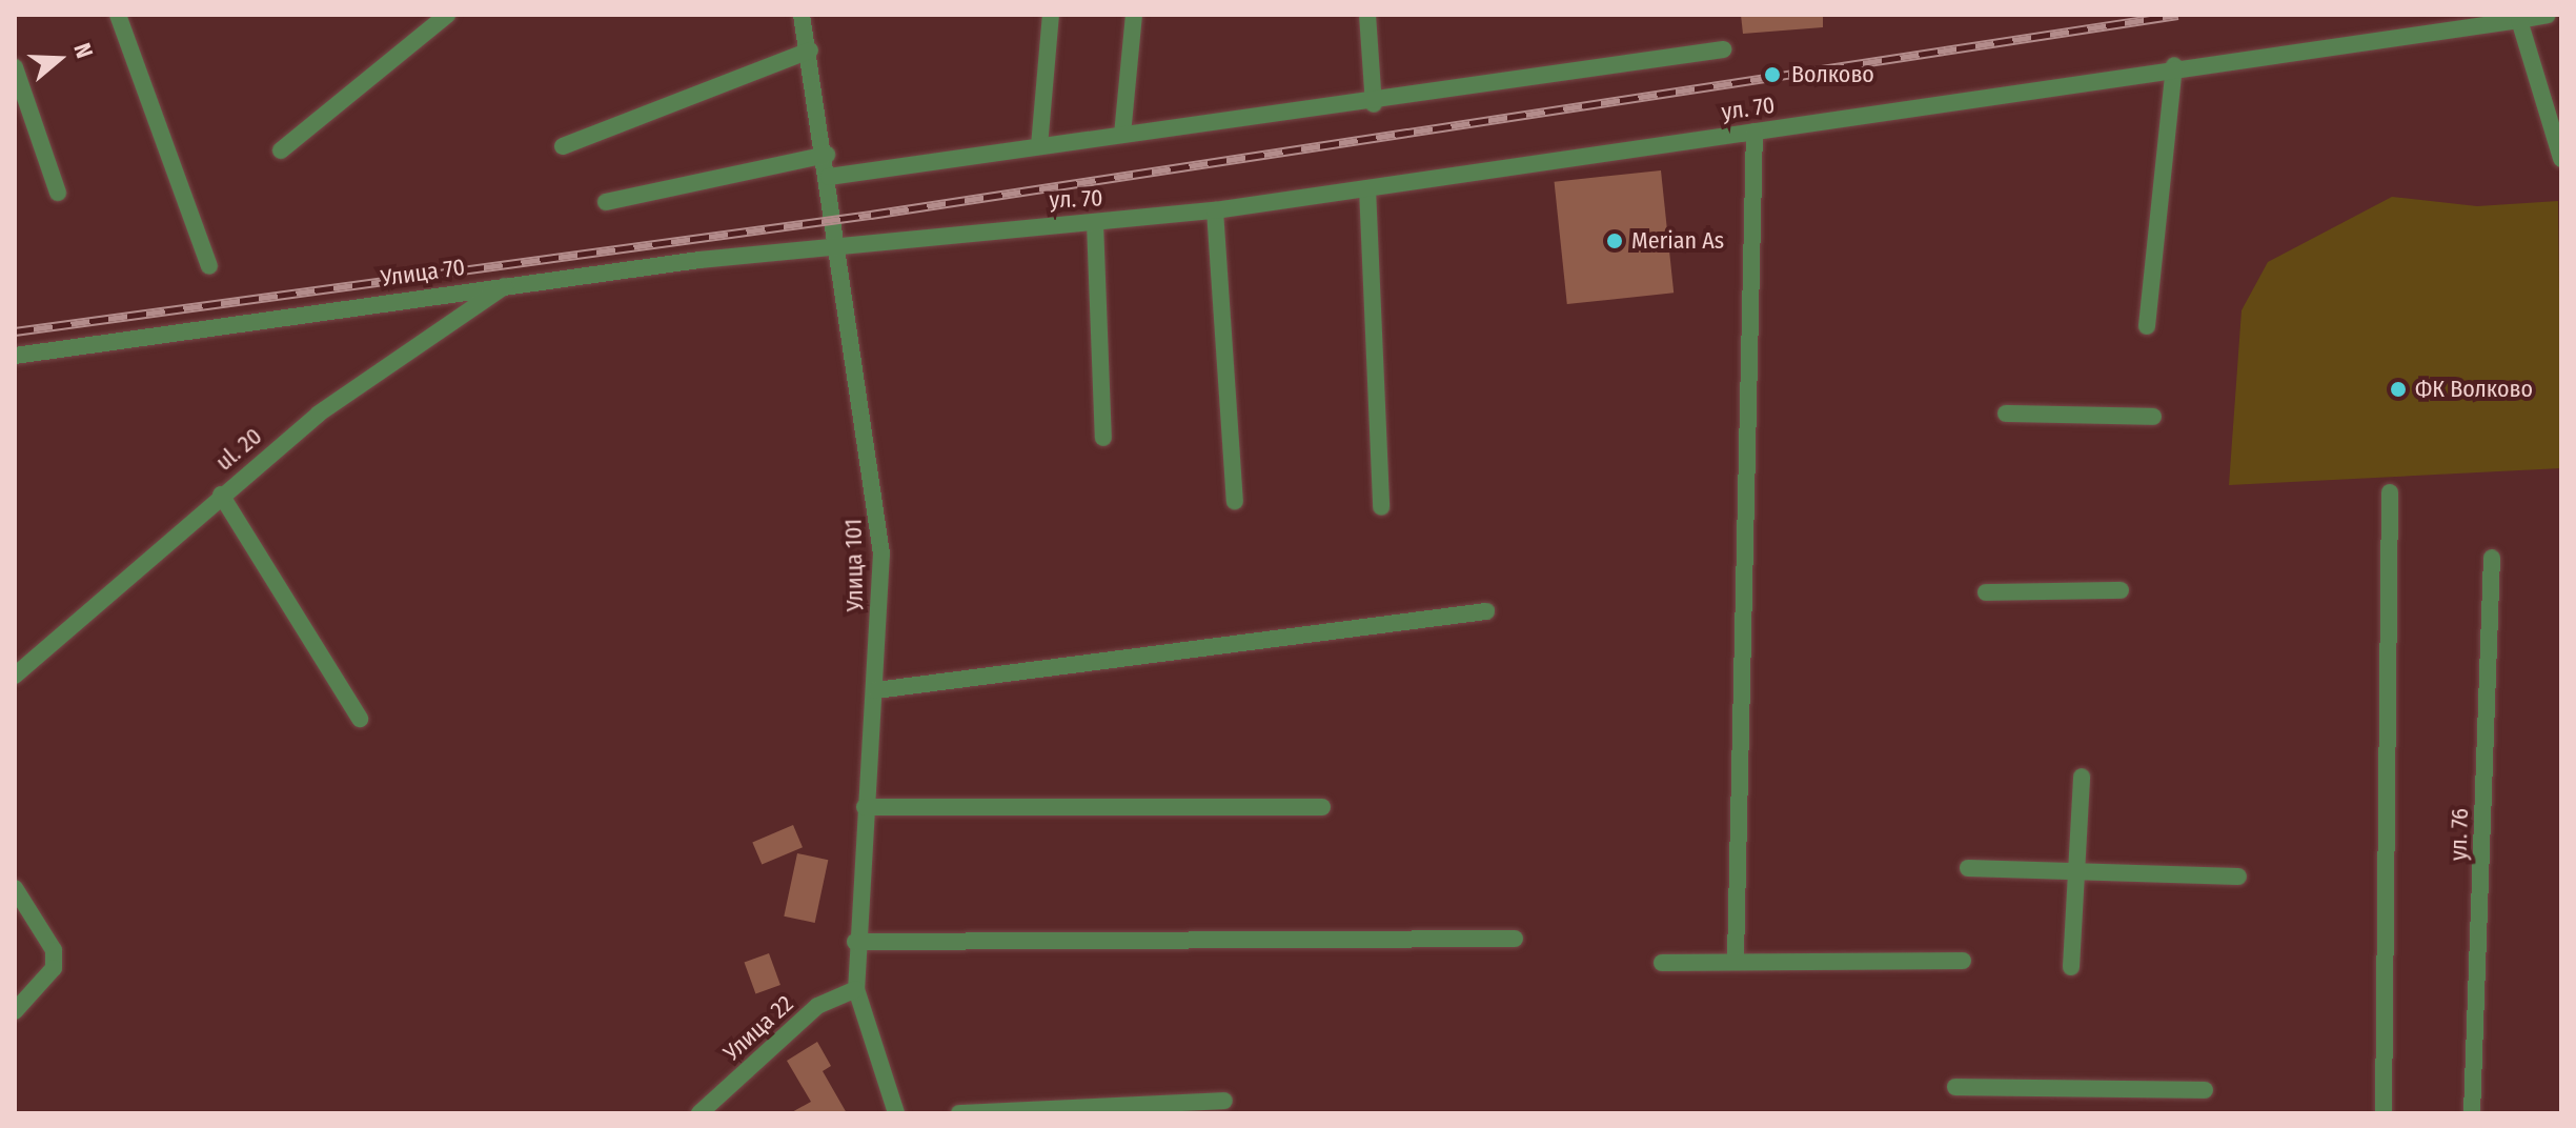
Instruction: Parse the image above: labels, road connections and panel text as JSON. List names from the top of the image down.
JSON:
{
  "streets": {
    "street": [
      "ул. 70",
      "Улица 70",
      "ul. 20",
      "Улица 101",
      "ул. 76",
      "Улица 22"
    ]
  },
  "crossings": [
    ["ул. 70", "Улица 70"],
    ["ул. 70", "Улица 101"],
    ["Улица 70", "ul. 20"],
    ["Улица 70", "Улица 101"],
    ["Улица 101", "Улица 22"]
  ],
  "places": ["Волково", "Merian As", "ФК Волково"],
  "north": "right"
}
